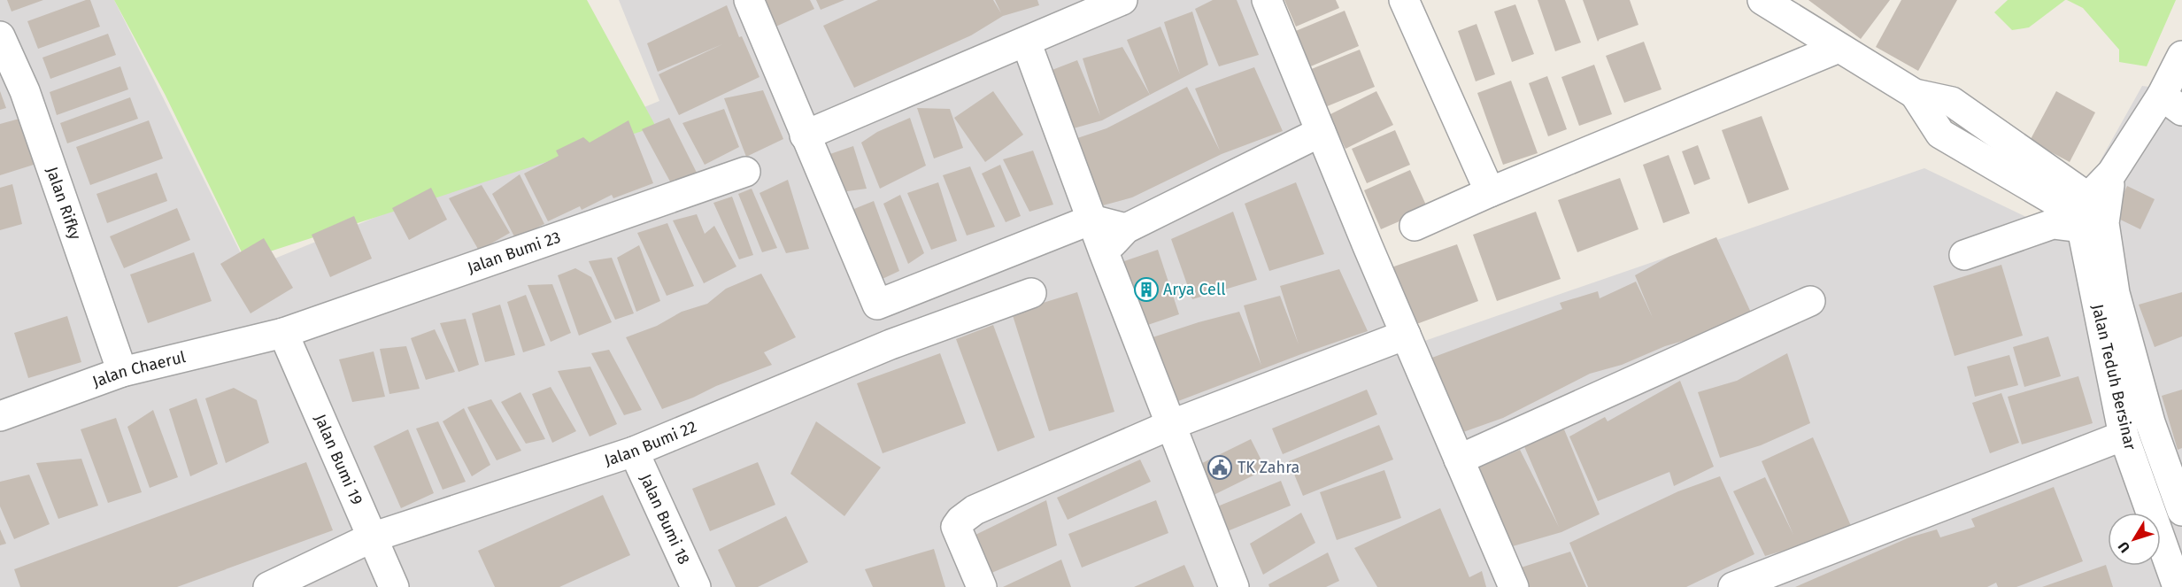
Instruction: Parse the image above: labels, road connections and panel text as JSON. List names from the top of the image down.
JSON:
{
  "streets": {
    "street": [
      "Jalan Rifky",
      "Jalan Bumi 23",
      "Jalan Chaerul",
      "Jalan Teduh Bersinar",
      "Jalan Bumi 22",
      "Jalan Bumi 19",
      "Jalan Bumi 18"
    ]
  },
  "crossings": [
    ["Jalan Rifky", "Jalan Chaerul"],
    ["Jalan Bumi 23", "Jalan Chaerul"],
    ["Jalan Bumi 23", "Jalan Bumi 19"],
    ["Jalan Chaerul", "Jalan Bumi 19"],
    ["Jalan Bumi 22", "Jalan Bumi 19"],
    ["Jalan Bumi 22", "Jalan Bumi 18"]
  ],
  "places": {
    "building": ["Arya Cell"],
    "public building": ["TK Zahra"]
  },
  "north": "bottom left"
}
